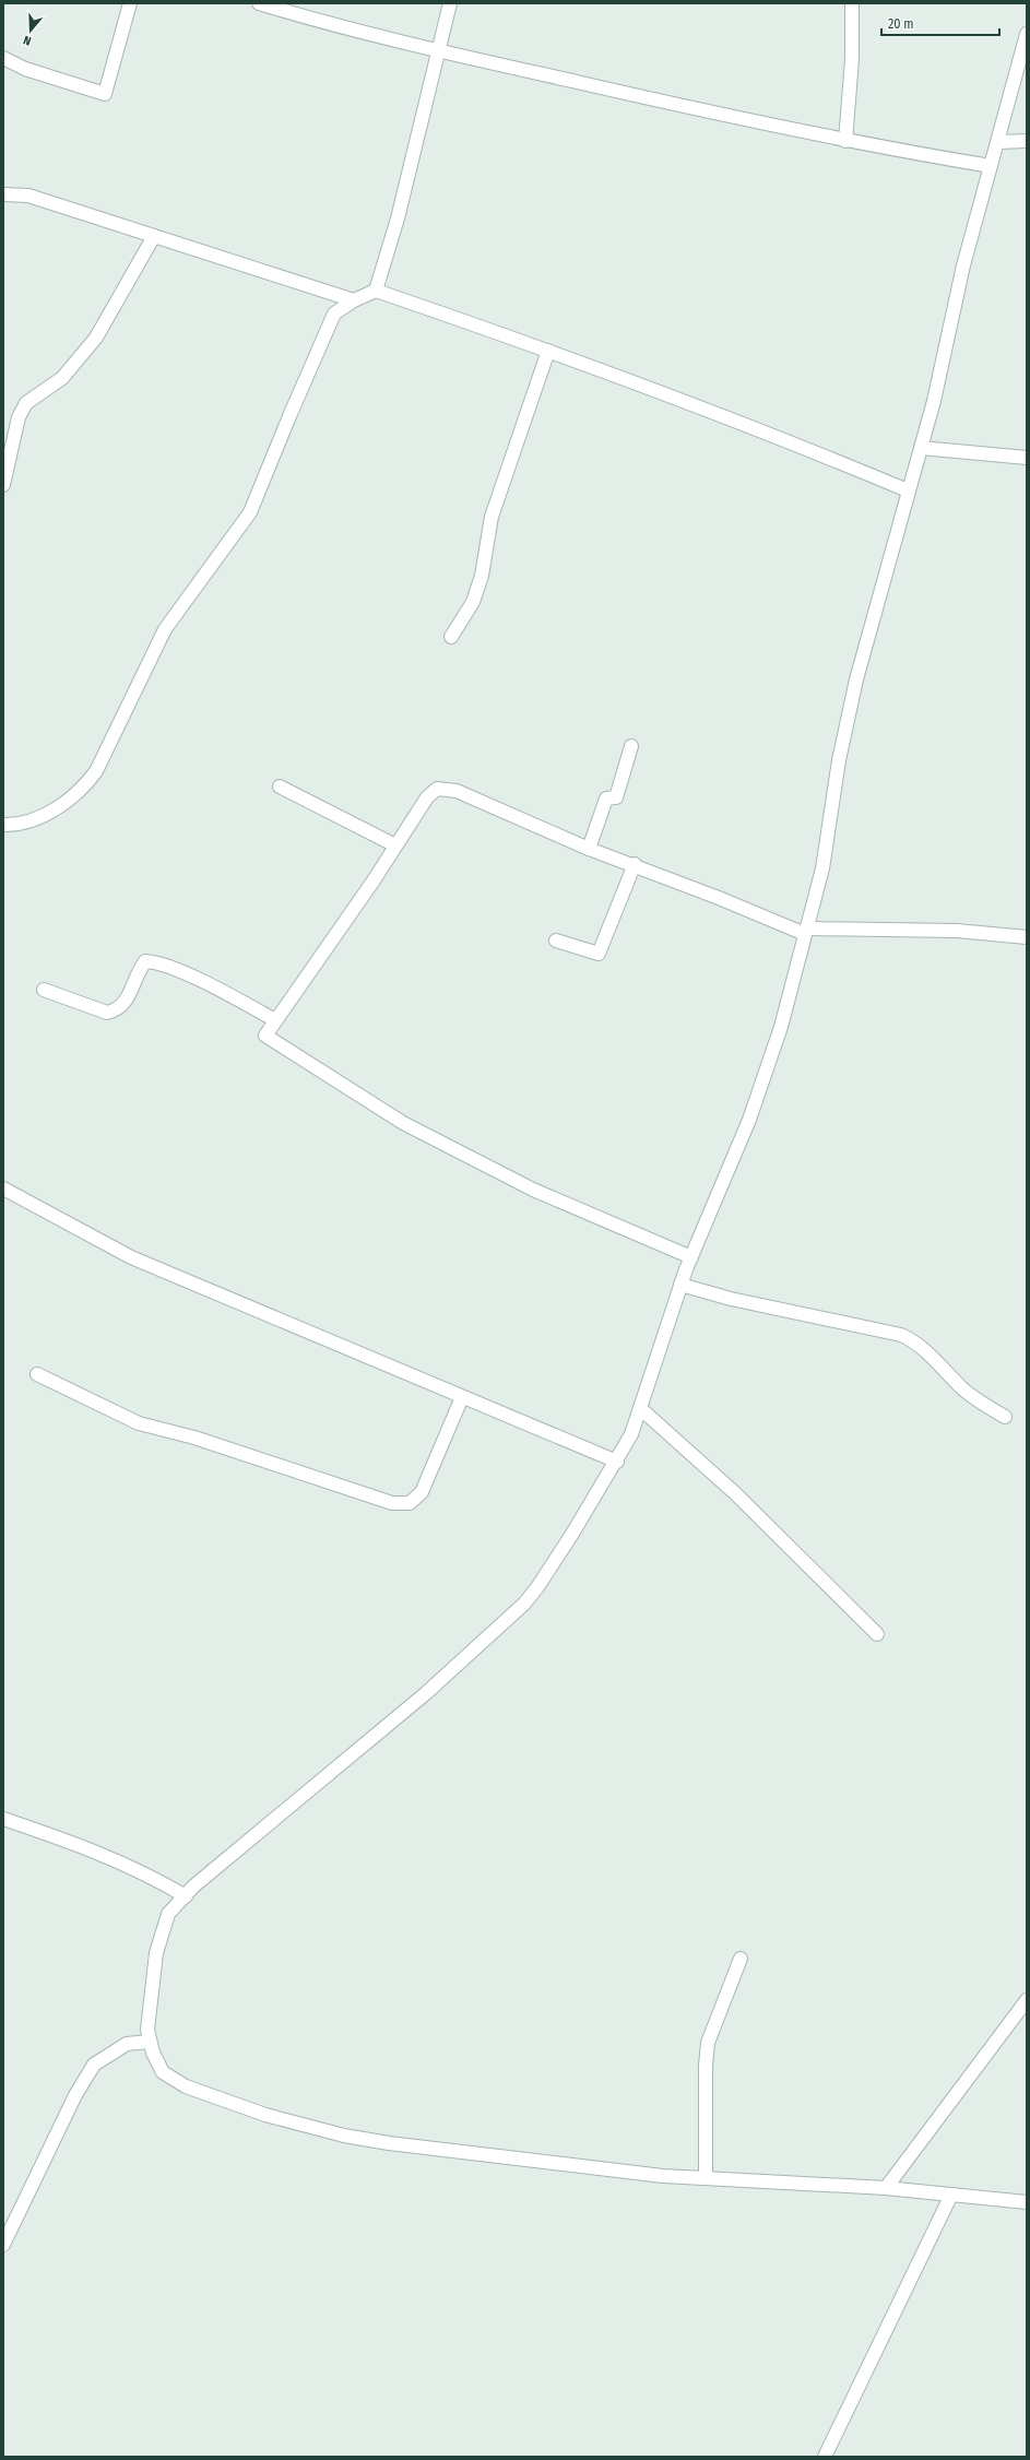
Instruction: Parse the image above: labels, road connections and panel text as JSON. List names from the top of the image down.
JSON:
{
  "scale_bar": "20 m",
  "north": "bottom"
}
